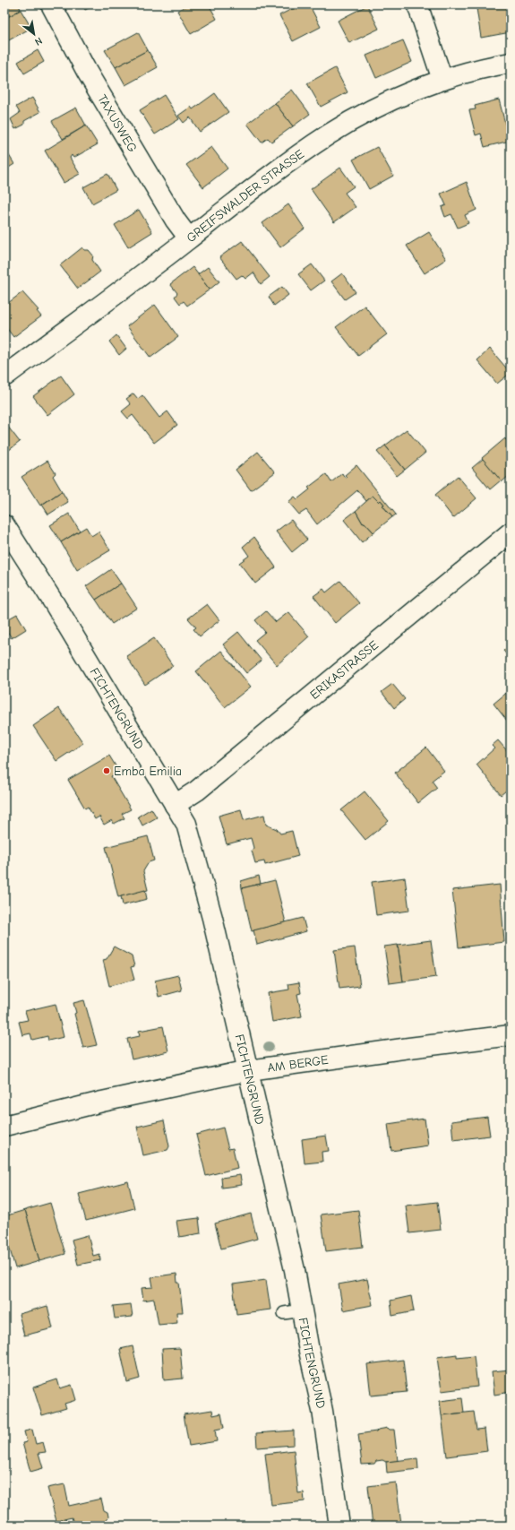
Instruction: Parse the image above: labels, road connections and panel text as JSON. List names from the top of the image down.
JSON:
{
  "streets": {
    "street": [
      "TAXUSWEG",
      "GREIFSWALDER STRASSE",
      "ERIKASTRASSE",
      "FICHTENGRUND",
      "AM BERGE"
    ]
  },
  "crossings": [
    ["TAXUSWEG", "GREIFSWALDER STRASSE"],
    ["ERIKASTRASSE", "FICHTENGRUND"],
    ["FICHTENGRUND", "AM BERGE"]
  ],
  "places": ["Emba Emilia"],
  "north": "bottom right"
}
